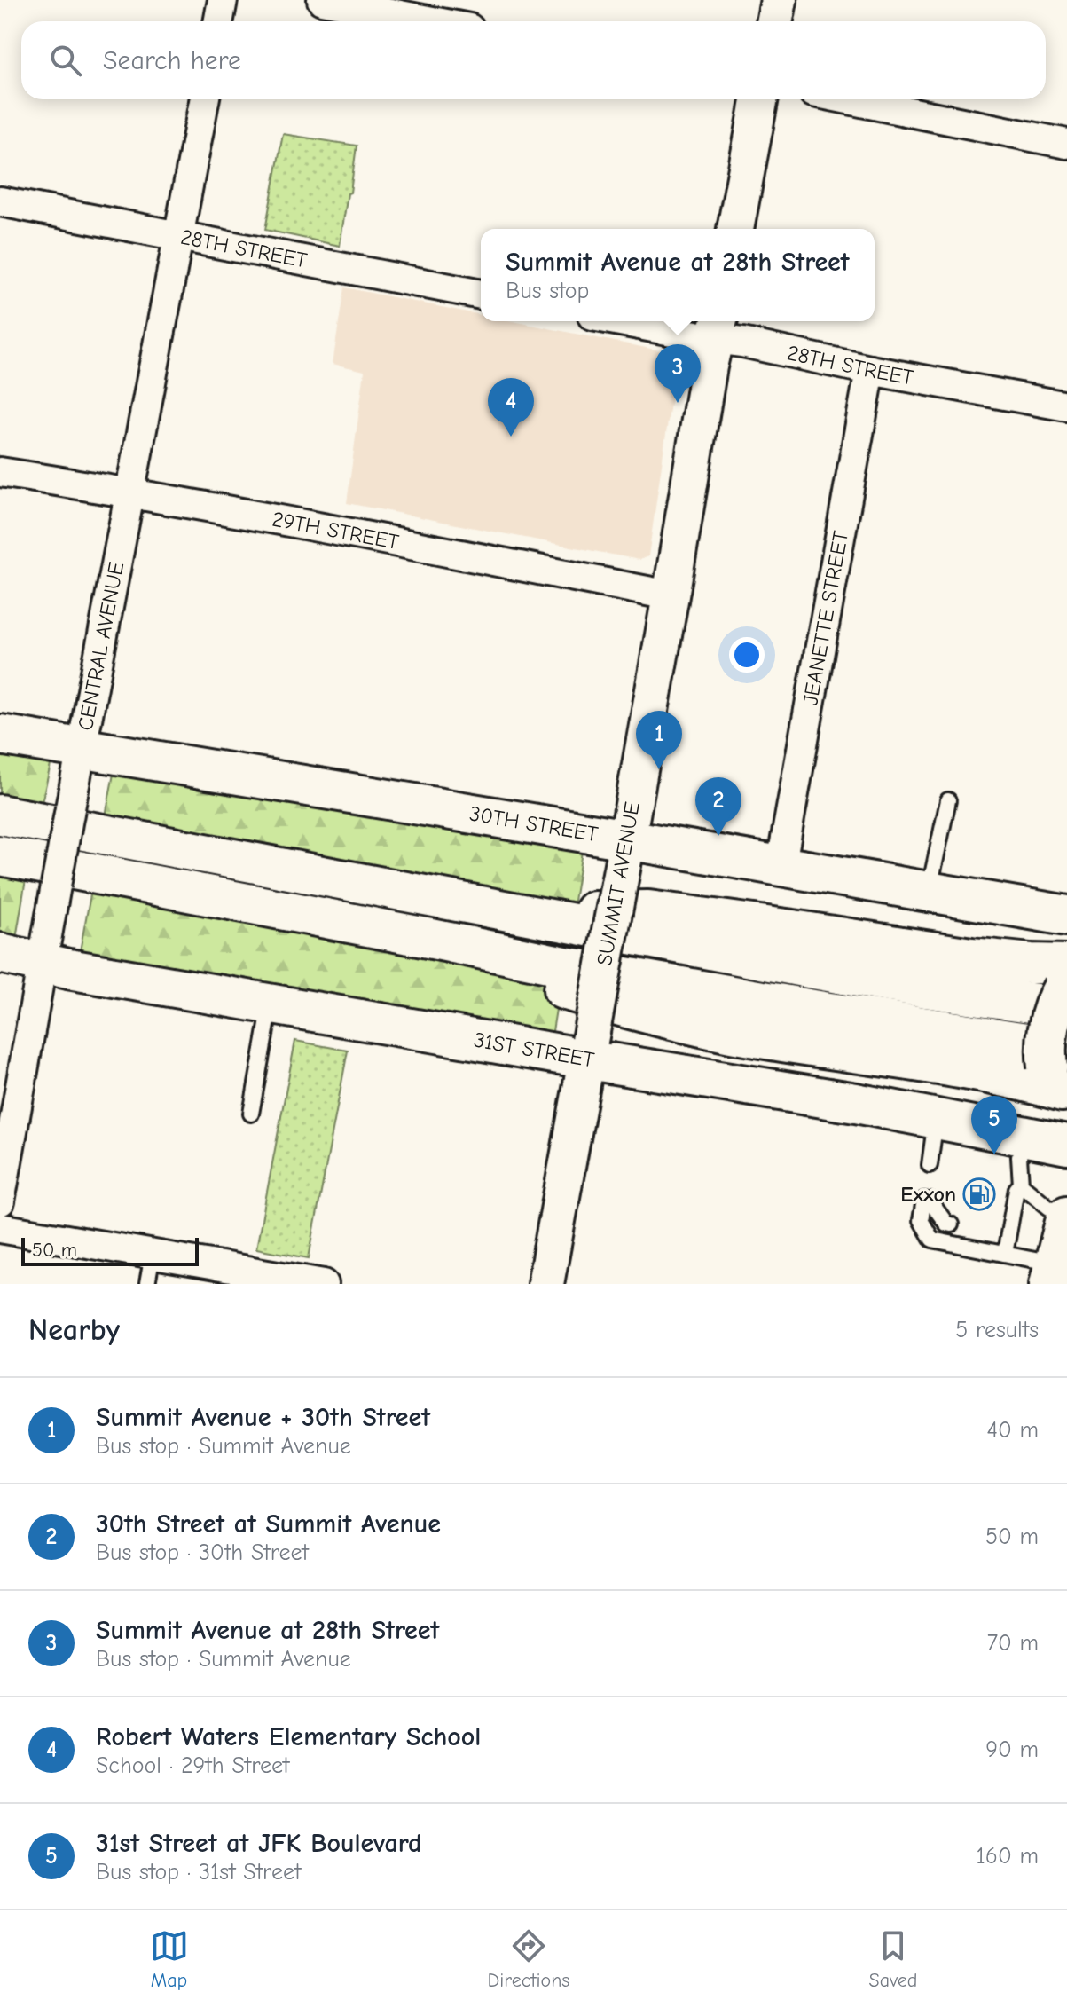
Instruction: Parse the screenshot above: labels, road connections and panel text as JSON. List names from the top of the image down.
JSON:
{
  "streets": {
    "main road": ["30TH STREET", "31ST STREET"],
    "street": [
      "28TH STREET",
      "29TH STREET",
      "JEANETTE STREET",
      "CENTRAL AVENUE",
      "SUMMIT AVENUE"
    ]
  },
  "crossings": [
    ["28TH STREET", "JEANETTE STREET"],
    ["28TH STREET", "CENTRAL AVENUE"],
    ["28TH STREET", "SUMMIT AVENUE"],
    ["29TH STREET", "CENTRAL AVENUE"],
    ["29TH STREET", "SUMMIT AVENUE"],
    ["JEANETTE STREET", "30TH STREET"],
    ["CENTRAL AVENUE", "30TH STREET"],
    ["CENTRAL AVENUE", "31ST STREET"],
    ["30TH STREET", "SUMMIT AVENUE"],
    ["SUMMIT AVENUE", "31ST STREET"]
  ],
  "places": {
    "fuel station": ["Exxon"]
  },
  "scale_bar": "50 m",
  "page": {
    "search": "Search here",
    "popup": ["Summit Avenue at 28th Street", "Bus stop"],
    "pins": [
      "3",
      "4",
      "1",
      "2",
      "5"
    ],
    "scale": "50 m",
    "heading": ["Nearby", "5 results"],
    "list": [
      {
        "mark": "1",
        "name": "Summit Avenue + 30th Street",
        "note": "Bus stop · Summit Avenue",
        "value": "40 m"
      },
      {
        "mark": "2",
        "name": "30th Street at Summit Avenue",
        "note": "Bus stop · 30th Street",
        "value": "50 m"
      },
      {
        "mark": "3",
        "name": "Summit Avenue at 28th Street",
        "note": "Bus stop · Summit Avenue",
        "value": "70 m"
      },
      {
        "mark": "4",
        "name": "Robert Waters Elementary School",
        "note": "School · 29th Street",
        "value": "90 m"
      },
      {
        "mark": "5",
        "name": "31st Street at JFK Boulevard",
        "note": "Bus stop · 31st Street",
        "value": "160 m"
      }
    ],
    "nav": ["Map", "Directions", "Saved"]
  }
}
